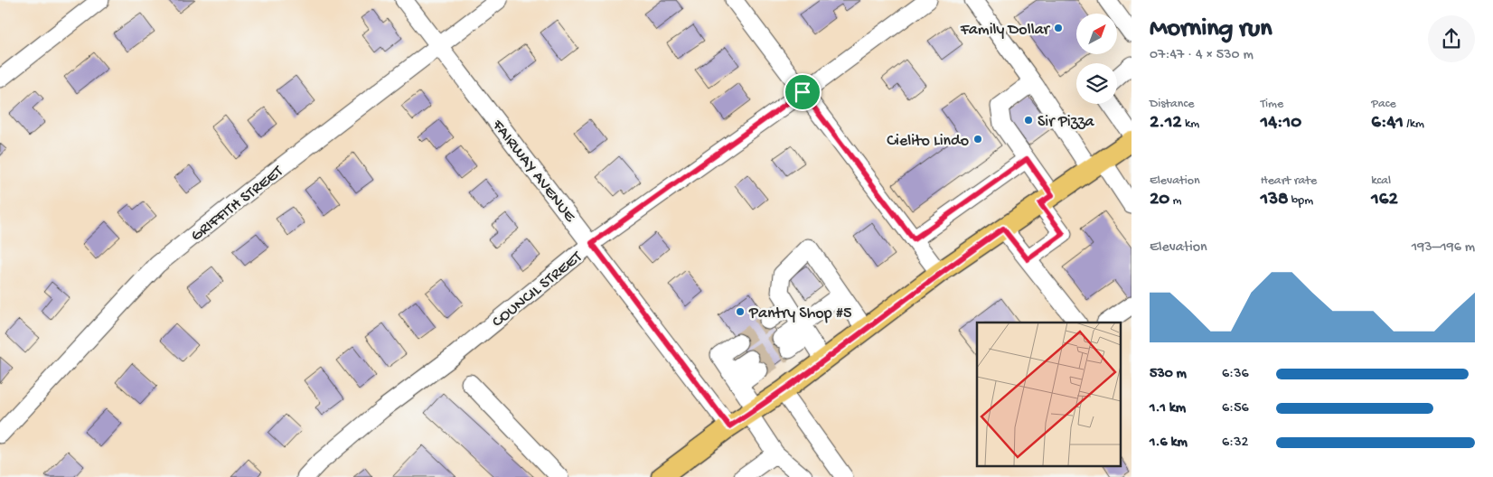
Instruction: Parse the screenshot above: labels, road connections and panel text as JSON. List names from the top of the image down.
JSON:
{
  "streets": {
    "street": ["FAIRWAY AVENUE", "GRIFFITH STREET", "COUNCIL STREET"]
  },
  "crossings": [
    ["FAIRWAY AVENUE", "GRIFFITH STREET"],
    ["FAIRWAY AVENUE", "COUNCIL STREET"]
  ],
  "places": [
    "Family Dollar",
    "Sir Pizza",
    "Cielito Lindo",
    "Pantry Shop #5"
  ],
  "north": "top right",
  "page": {
    "heading": ["Morning run", "07:47 · 4 × 530 m"],
    "stats": [
      ["Distance", "2.12 km"],
      ["Time", "14:10"],
      ["Pace", "6:41 /km"],
      ["Elevation", "20 m"],
      ["Heart rate", "138 bpm"],
      ["kcal", "162"]
    ],
    "chart": ["Elevation", "193–196 m"],
    "list": [
      {
        "name": "530 m",
        "note": "6:36"
      },
      {
        "name": "1.1 km",
        "note": "6:56"
      },
      {
        "name": "1.6 km",
        "note": "6:32"
      }
    ]
  }
}
